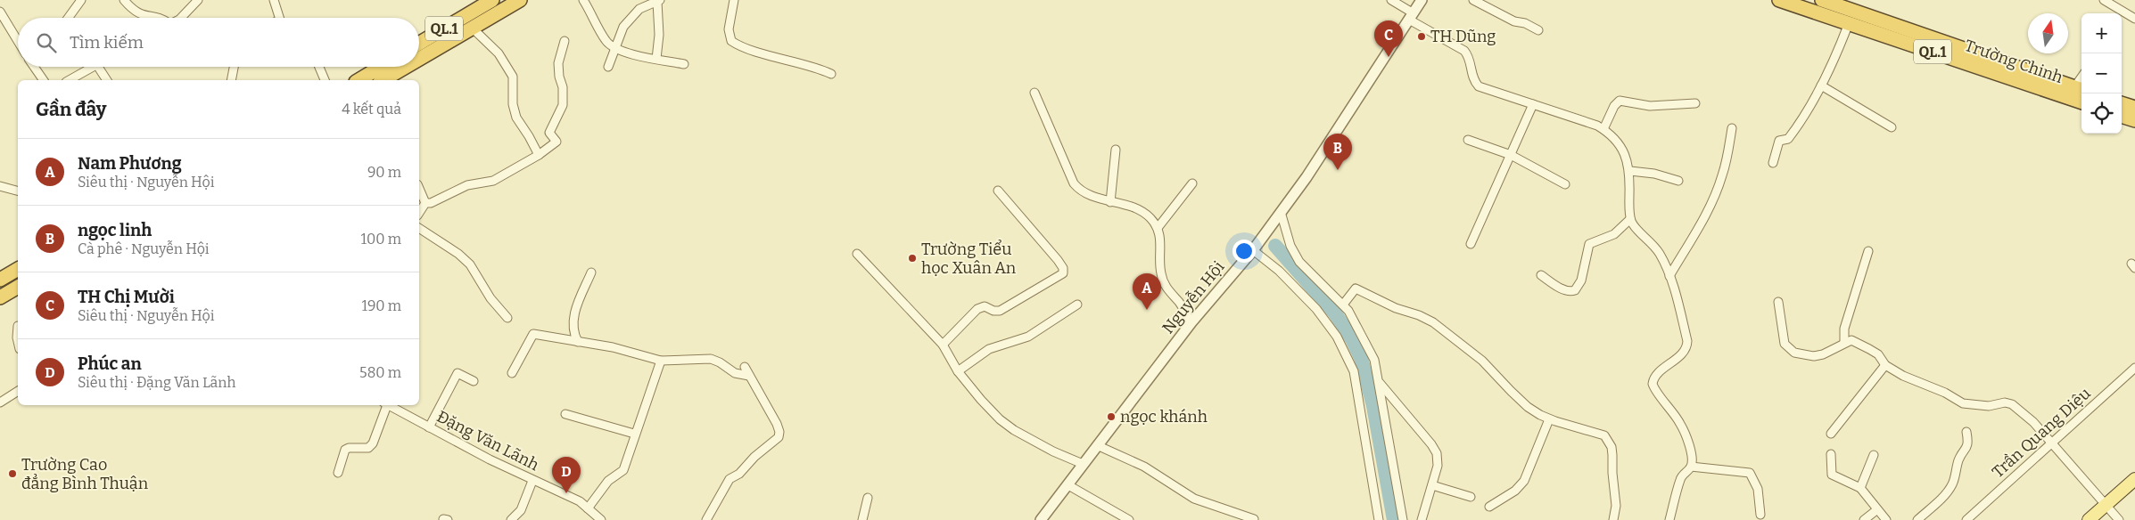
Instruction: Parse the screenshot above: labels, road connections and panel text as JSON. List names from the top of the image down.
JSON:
{
  "streets": {
    "highway": ["QL.1", "Trường Chinh"],
    "street": ["Nguyễn Hội", "Trần Quang Diệu", "Đặng Văn Lãnh"]
  },
  "places": [
    "TH Dũng",
    "Trường Tiểu học Xuân An",
    "ngọc khánh",
    "Trường Cao đẳng Bình Thuận"
  ],
  "north": "top",
  "page": {
    "map_buttons": ["+", "−"],
    "search": "Tìm kiếm",
    "pins": [
      "C",
      "B",
      "A",
      "D"
    ],
    "heading": ["Gần đây", "4 kết quả"],
    "list": [
      {
        "mark": "A",
        "name": "Nam Phương",
        "note": "Siêu thị · Nguyễn Hội",
        "value": "90 m"
      },
      {
        "mark": "B",
        "name": "ngọc linh",
        "note": "Cà phê · Nguyễn Hội",
        "value": "100 m"
      },
      {
        "mark": "C",
        "name": "TH Chị Mười",
        "note": "Siêu thị · Nguyễn Hội",
        "value": "190 m"
      },
      {
        "mark": "D",
        "name": "Phúc an",
        "note": "Siêu thị · Đặng Văn Lãnh",
        "value": "580 m"
      }
    ]
  }
}
